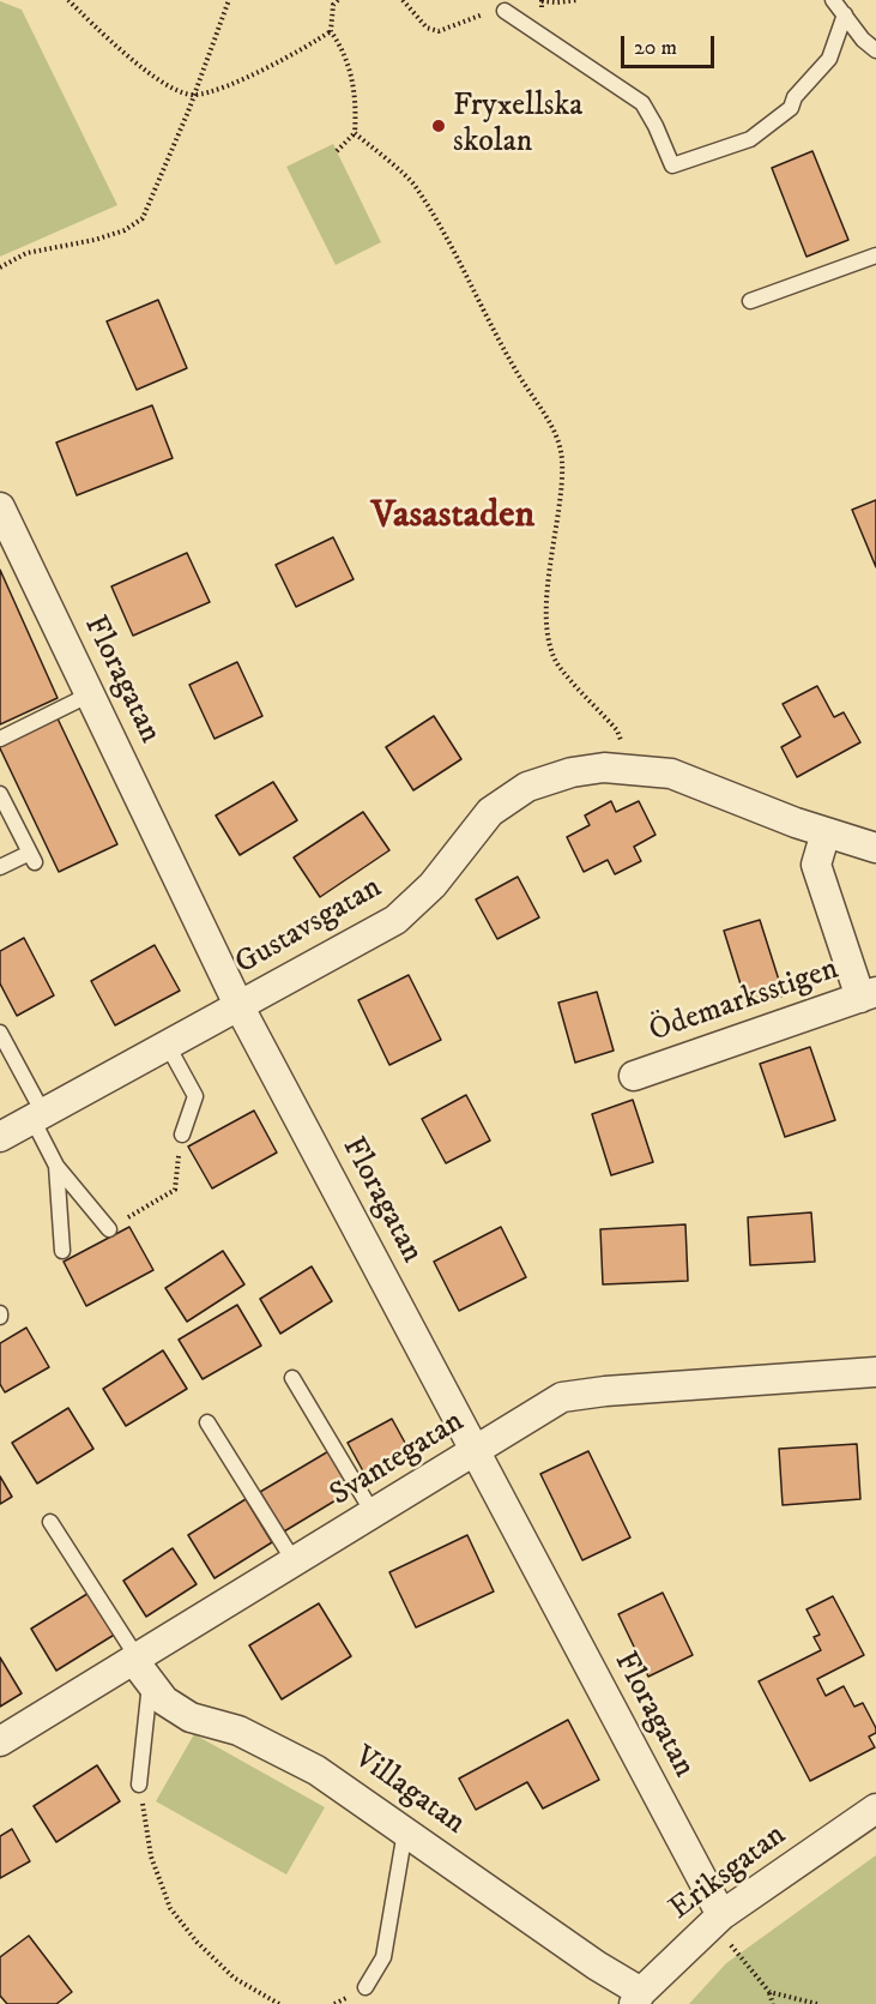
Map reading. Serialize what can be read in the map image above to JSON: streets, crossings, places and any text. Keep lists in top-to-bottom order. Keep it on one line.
{"streets":{"street":["Floragatan","Gustavsgatan","Ödemarksstigen","Svantegatan","Villagatan","Eriksgatan"]},"crossings":[["Floragatan","Gustavsgatan"],["Floragatan","Svantegatan"],["Floragatan","Eriksgatan"],["Svantegatan","Villagatan"],["Villagatan","Eriksgatan"]],"districts":["Vasastaden"],"places":["Fryxellska skolan"],"scale_bar":"20 m"}
